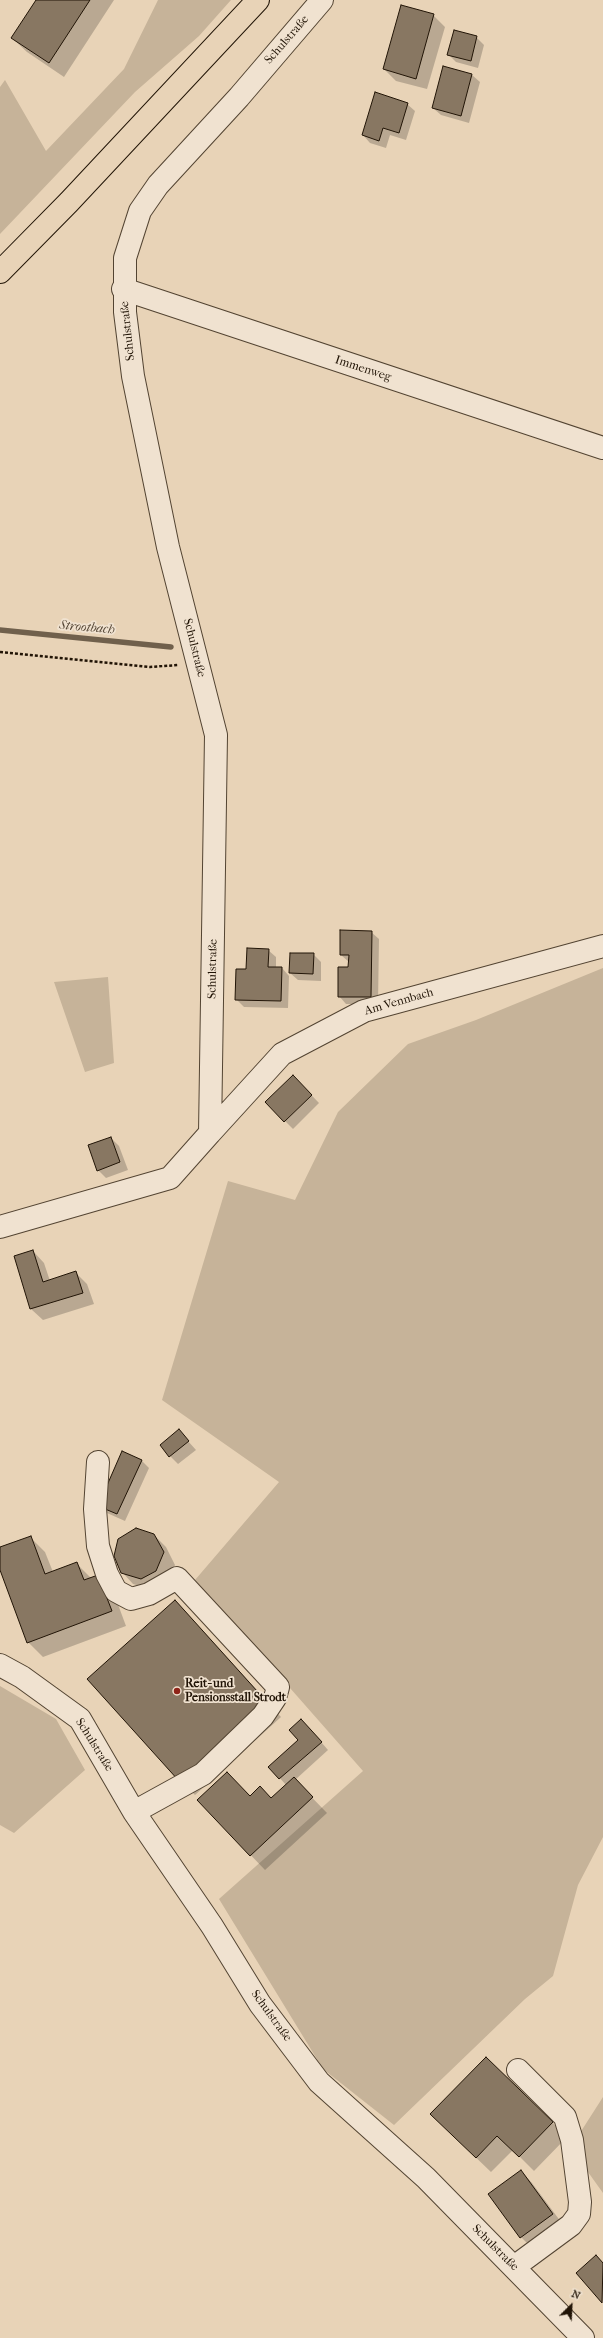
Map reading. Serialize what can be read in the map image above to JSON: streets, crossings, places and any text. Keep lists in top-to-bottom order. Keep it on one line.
{"streets":{"street":["Schulstraße","Immenweg","Am Vennbach"]},"crossings":[["Schulstraße","Immenweg"],["Schulstraße","Am Vennbach"]],"water":["Strootbach"],"places":["Reit- und Pensionsstall Strodt"],"north":"top right"}
